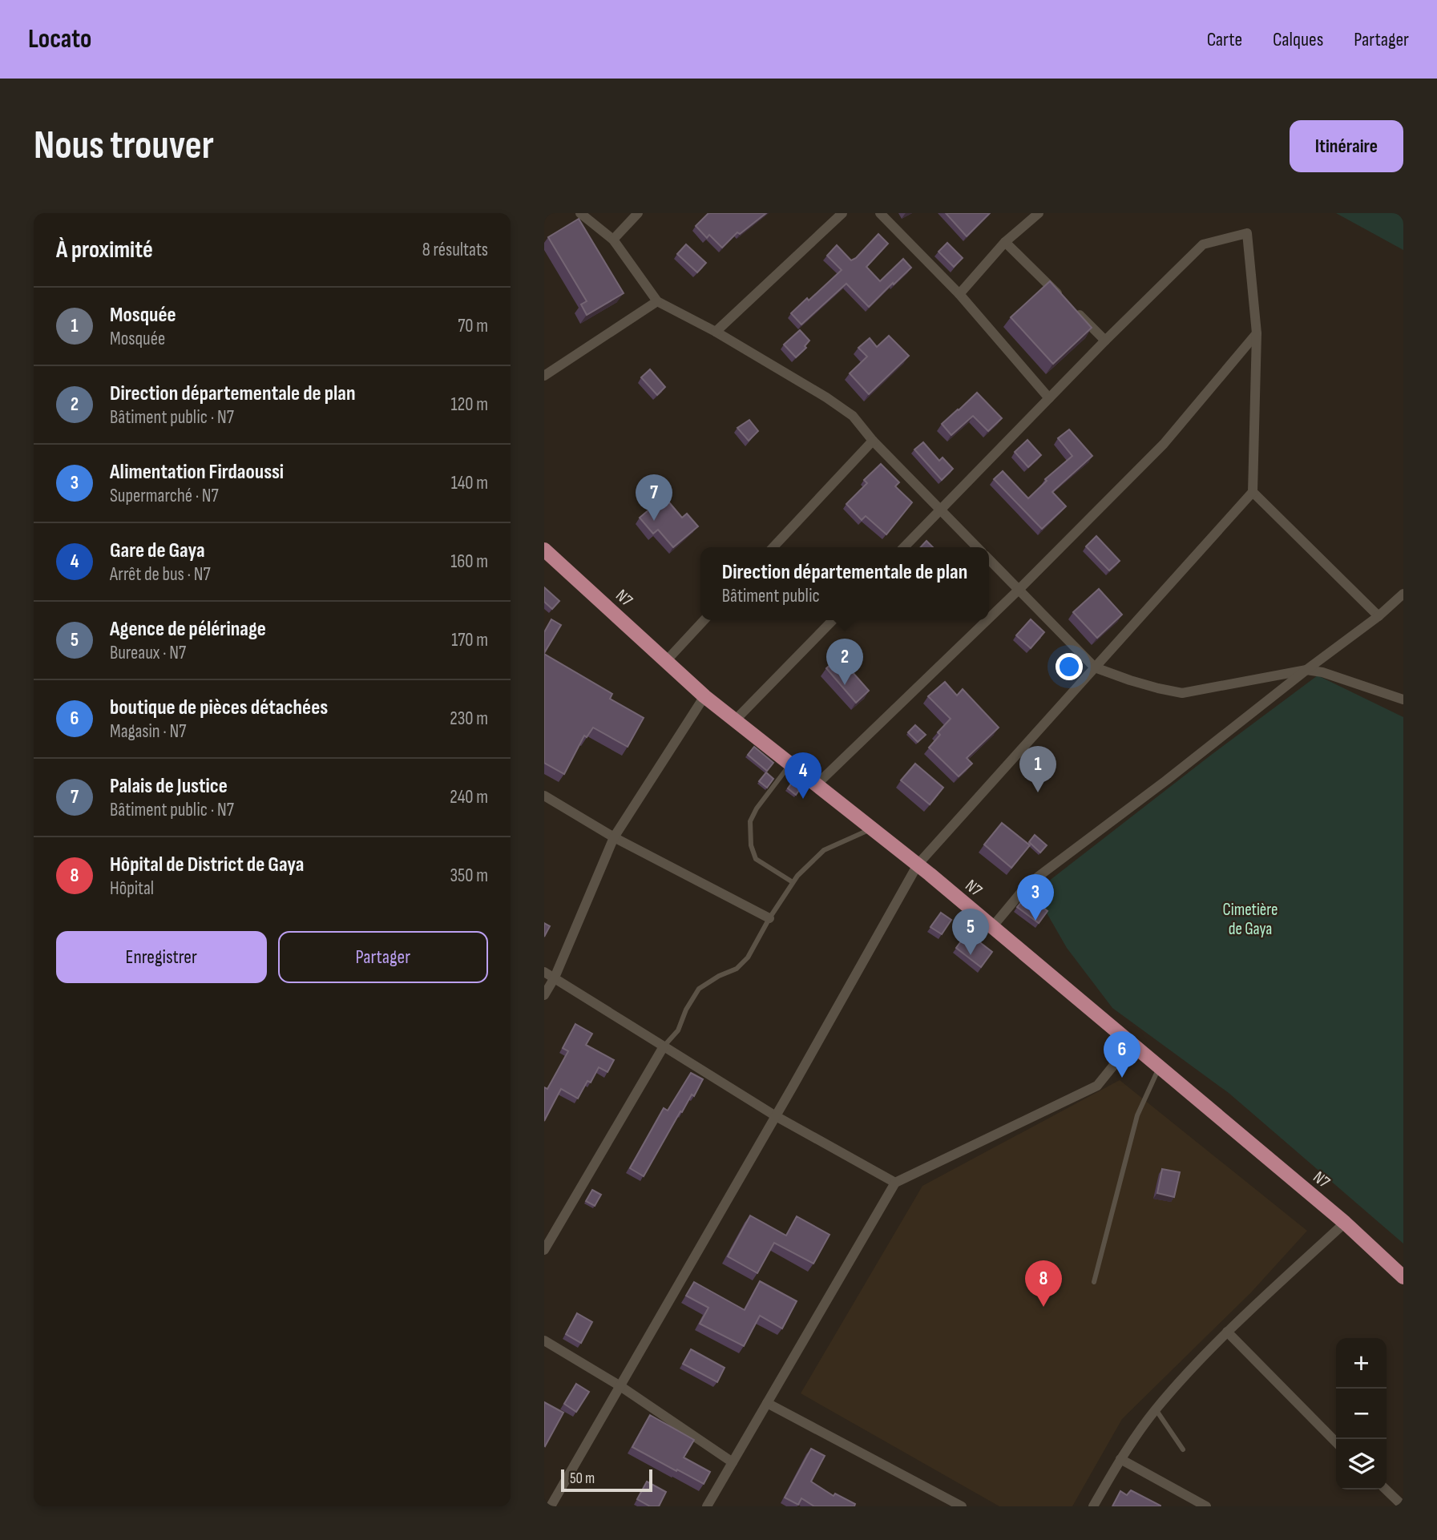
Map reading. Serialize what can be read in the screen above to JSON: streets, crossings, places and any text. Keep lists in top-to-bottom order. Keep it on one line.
{"streets":{"main road":["N7"]},"parks":["Cimetière de Gaya"],"scale_bar":"50 m","page":{"header":"Locato","nav":["Carte","Calques","Partager"],"buttons":["Itinéraire",["Enregistrer","Partager"]],"title":"Nous trouver","heading":["À proximité","8 résultats"],"list":[{"mark":"1","name":"Mosquée","note":"Mosquée","value":"70 m"},{"mark":"2","name":"Direction départementale de plan","note":"Bâtiment public · N7","value":"120 m"},{"mark":"3","name":"Alimentation Firdaoussi","note":"Supermarché · N7","value":"140 m"},{"mark":"4","name":"Gare de Gaya","note":"Arrêt de bus · N7","value":"160 m"},{"mark":"5","name":"Agence de pélérinage","note":"Bureaux · N7","value":"170 m"},{"mark":"6","name":"boutique de pièces détachées","note":"Magasin · N7","value":"230 m"},{"mark":"7","name":"Palais de Justice","note":"Bâtiment public · N7","value":"240 m"},{"mark":"8","name":"Hôpital de District de Gaya","note":"Hôpital","value":"350 m"}],"pins":["7","2","1","4","3","5","6","8"],"popup":["Direction départementale de plan","Bâtiment public"],"map_buttons":["+","−"],"scale":"50 m"}}
